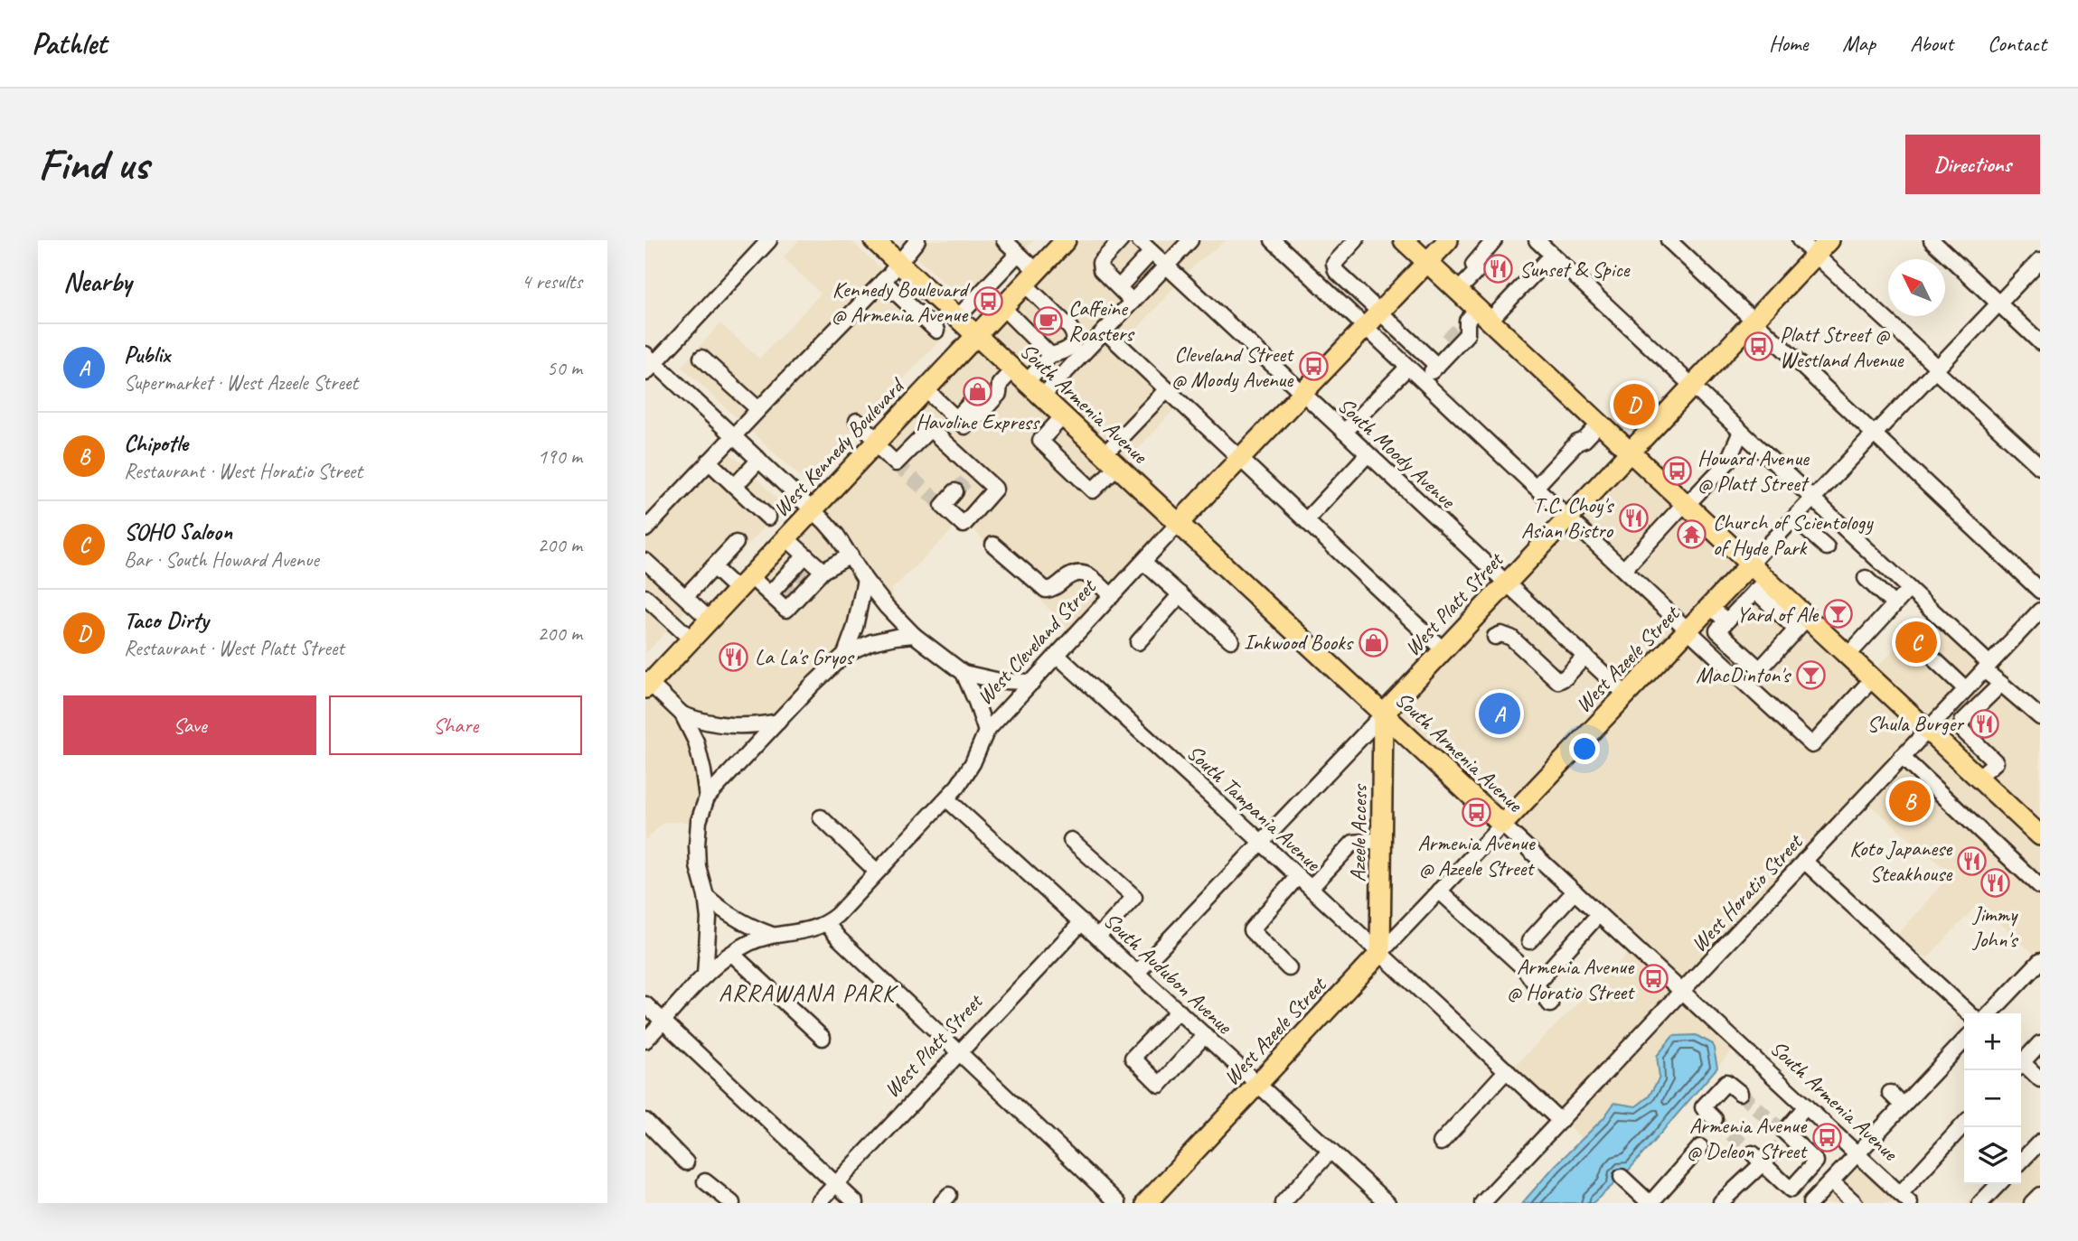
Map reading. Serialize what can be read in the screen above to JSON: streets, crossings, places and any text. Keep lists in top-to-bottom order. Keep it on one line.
{"streets":{"main road":["South Armenia Avenue","West Kennedy Boulevard","West Platt Street","West Cleveland Street","West Azeele Street","Azeele Access"],"street":["South Moody Avenue","South Tampania Avenue","West Horatio Street","South Audubon Avenue"]},"crossings":[["South Armenia Avenue","West Kennedy Boulevard"],["South Armenia Avenue","West Platt Street"],["South Armenia Avenue","West Cleveland Street"],["South Armenia Avenue","West Azeele Street"],["South Armenia Avenue","Azeele Access"],["South Armenia Avenue","West Horatio Street"],["South Moody Avenue","West Platt Street"],["South Moody Avenue","West Cleveland Street"],["South Moody Avenue","West Azeele Street"],["West Platt Street","South Tampania Avenue"],["West Platt Street","Azeele Access"],["West Platt Street","South Audubon Avenue"],["West Cleveland Street","South Tampania Avenue"],["West Cleveland Street","South Audubon Avenue"],["West Azeele Street","South Tampania Avenue"],["West Azeele Street","Azeele Access"],["West Azeele Street","South Audubon Avenue"],["South Tampania Avenue","Azeele Access"],["South Tampania Avenue","West Horatio Street"]],"districts":["ARRAWANA PARK"],"places":{"restaurant":["Sunset & Spice","T.C. Choy's Asian Bistro","La La's Gryos","Shula Burger","Koto Japanese Steakhouse","Jimmy John's"],"bus stop":["Kennedy Boulevard @ Armenia Avenue","Platt Street @ Westland Avenue","Cleveland Street @ Moody Avenue","Howard Avenue @ Platt Street","Armenia Avenue @ Azeele Street","Armenia Avenue @ Horatio Street","Armenia Avenue @ Deleon Street"],"cafe":["Caffeine Roasters"],"shop":["Havoline Express","Inkwood Books"],"temple":["Church of Scientology of Hyde Park"],"bar":["Yard of Ale","MacDinton's"]},"north":"top left","page":{"header":"Pathlet","nav":["Home","Map","About","Contact"],"buttons":["Directions",["Save","Share"]],"title":"Find us","heading":["Nearby","4 results"],"list":[{"mark":"A","name":"Publix","note":"Supermarket · West Azeele Street","value":"50 m"},{"mark":"B","name":"Chipotle","note":"Restaurant · West Horatio Street","value":"190 m"},{"mark":"C","name":"SOHO Saloon","note":"Bar · South Howard Avenue","value":"200 m"},{"mark":"D","name":"Taco Dirty","note":"Restaurant · West Platt Street","value":"200 m"}],"pins":["D","C","A","B"],"map_buttons":["+","−"]}}
